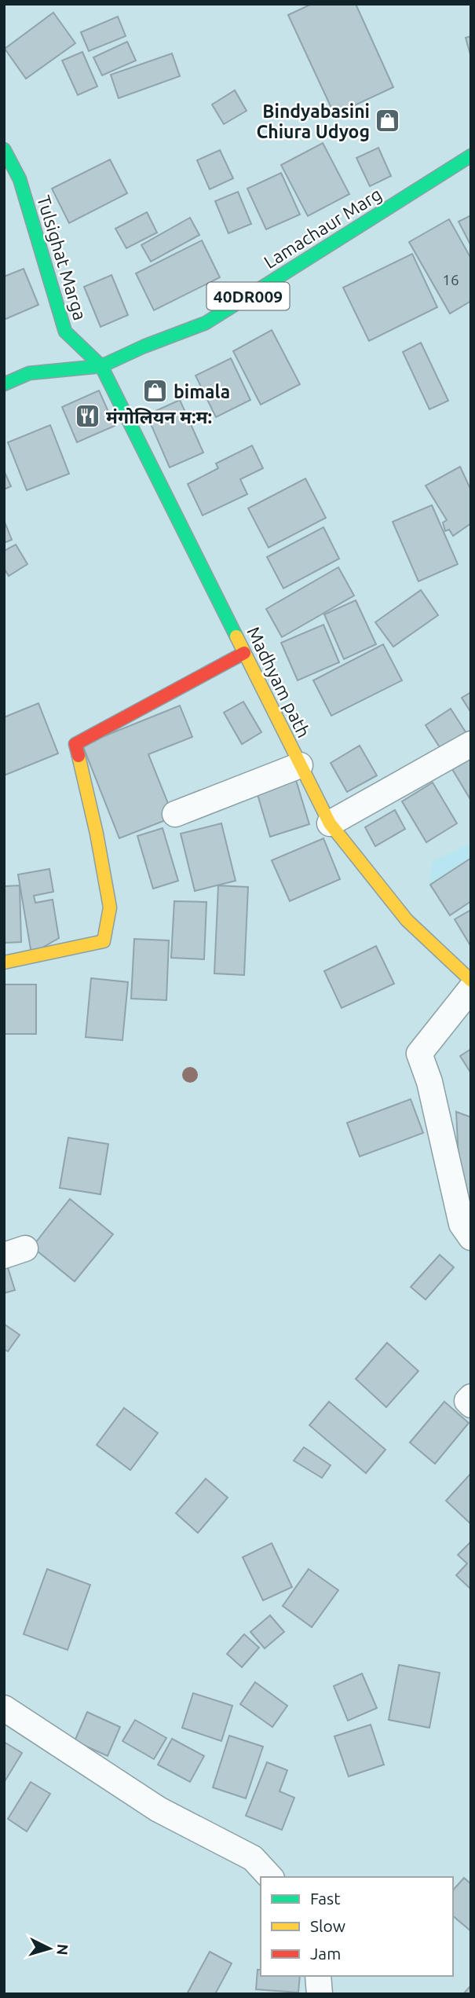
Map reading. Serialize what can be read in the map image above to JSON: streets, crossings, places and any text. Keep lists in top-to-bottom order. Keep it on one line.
{"streets":{"street":["Lamachaur Marg","Tulsighat Marga","40DR009","Madhyam path"]},"crossings":[["Lamachaur Marg","Tulsighat Marga"],["Lamachaur Marg","Madhyam path"],["Tulsighat Marga","Madhyam path"]],"places":{"shop":["Bindyabasini Chiura Udyog","bimala"],"restaurant":["मंगोलियन म:म:"]},"house_numbers":["16"],"legend":["Fast","Slow","Jam"],"north":"right"}
